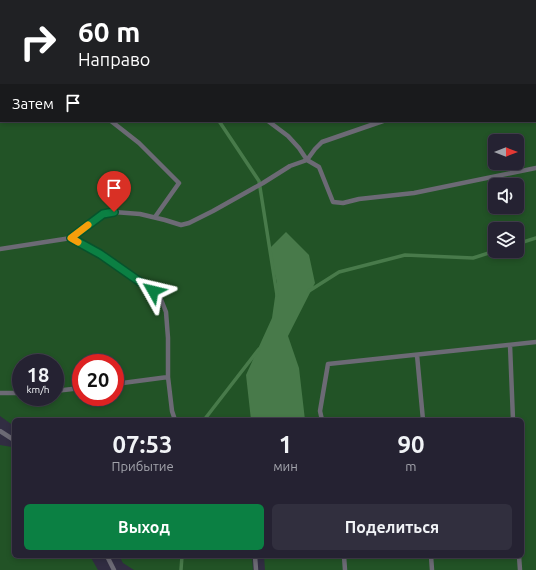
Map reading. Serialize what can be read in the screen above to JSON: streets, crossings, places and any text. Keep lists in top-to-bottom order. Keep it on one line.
{"north":"right","page":{"turn":["60 m","Направо"],"then":"Затем","speed":"18 km/h","limit":"20","eta":["07:53","Прибытие","1","мин","90","m"],"buttons":["Выход","Поделиться"]}}
